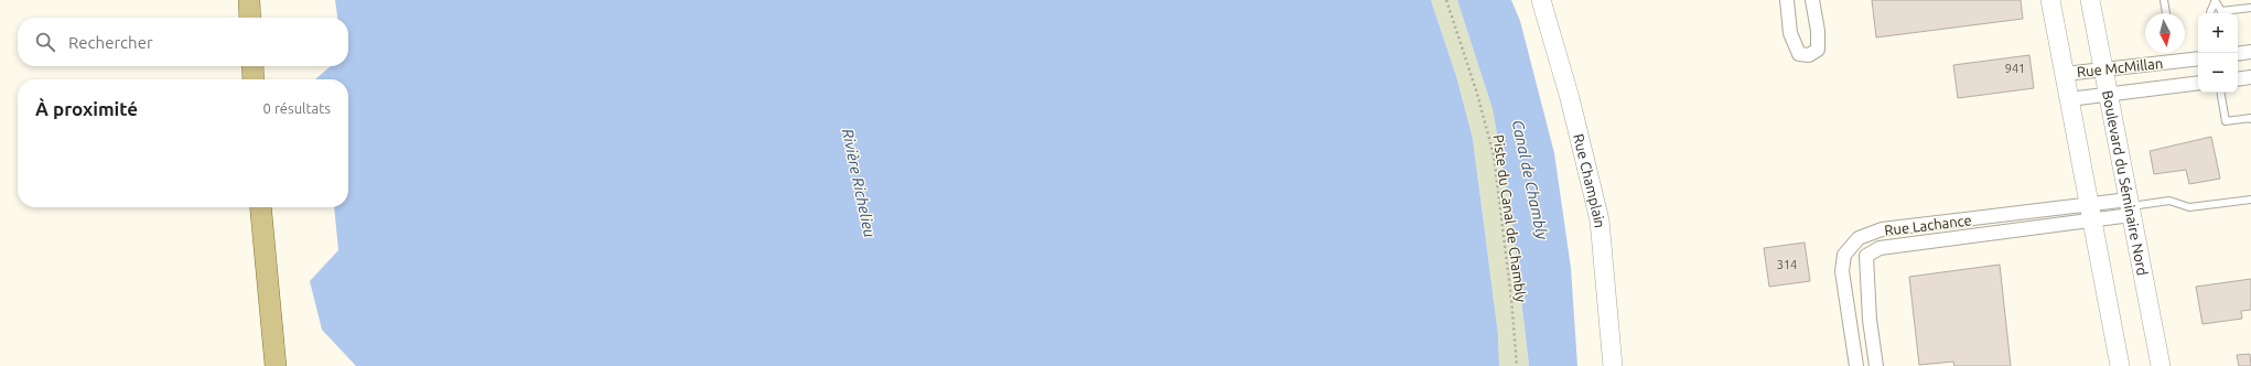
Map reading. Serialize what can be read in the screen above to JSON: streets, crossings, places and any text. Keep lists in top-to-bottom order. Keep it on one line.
{"streets":{"main road":["Rue Champlain","Boulevard du Séminaire Nord"],"street":["Rue McMillan","Rue Lachance"],"path":["Piste du Canal de Chambly"]},"crossings":[["Rue McMillan","Boulevard du Séminaire Nord"],["Boulevard du Séminaire Nord","Rue Lachance"]],"water":["Canal de Chambly","Rivière Richelieu"],"house_numbers":["941","314"],"north":"bottom","page":{"map_buttons":["+","−"],"search":"Rechercher","heading":["À proximité","0 résultats"]}}
